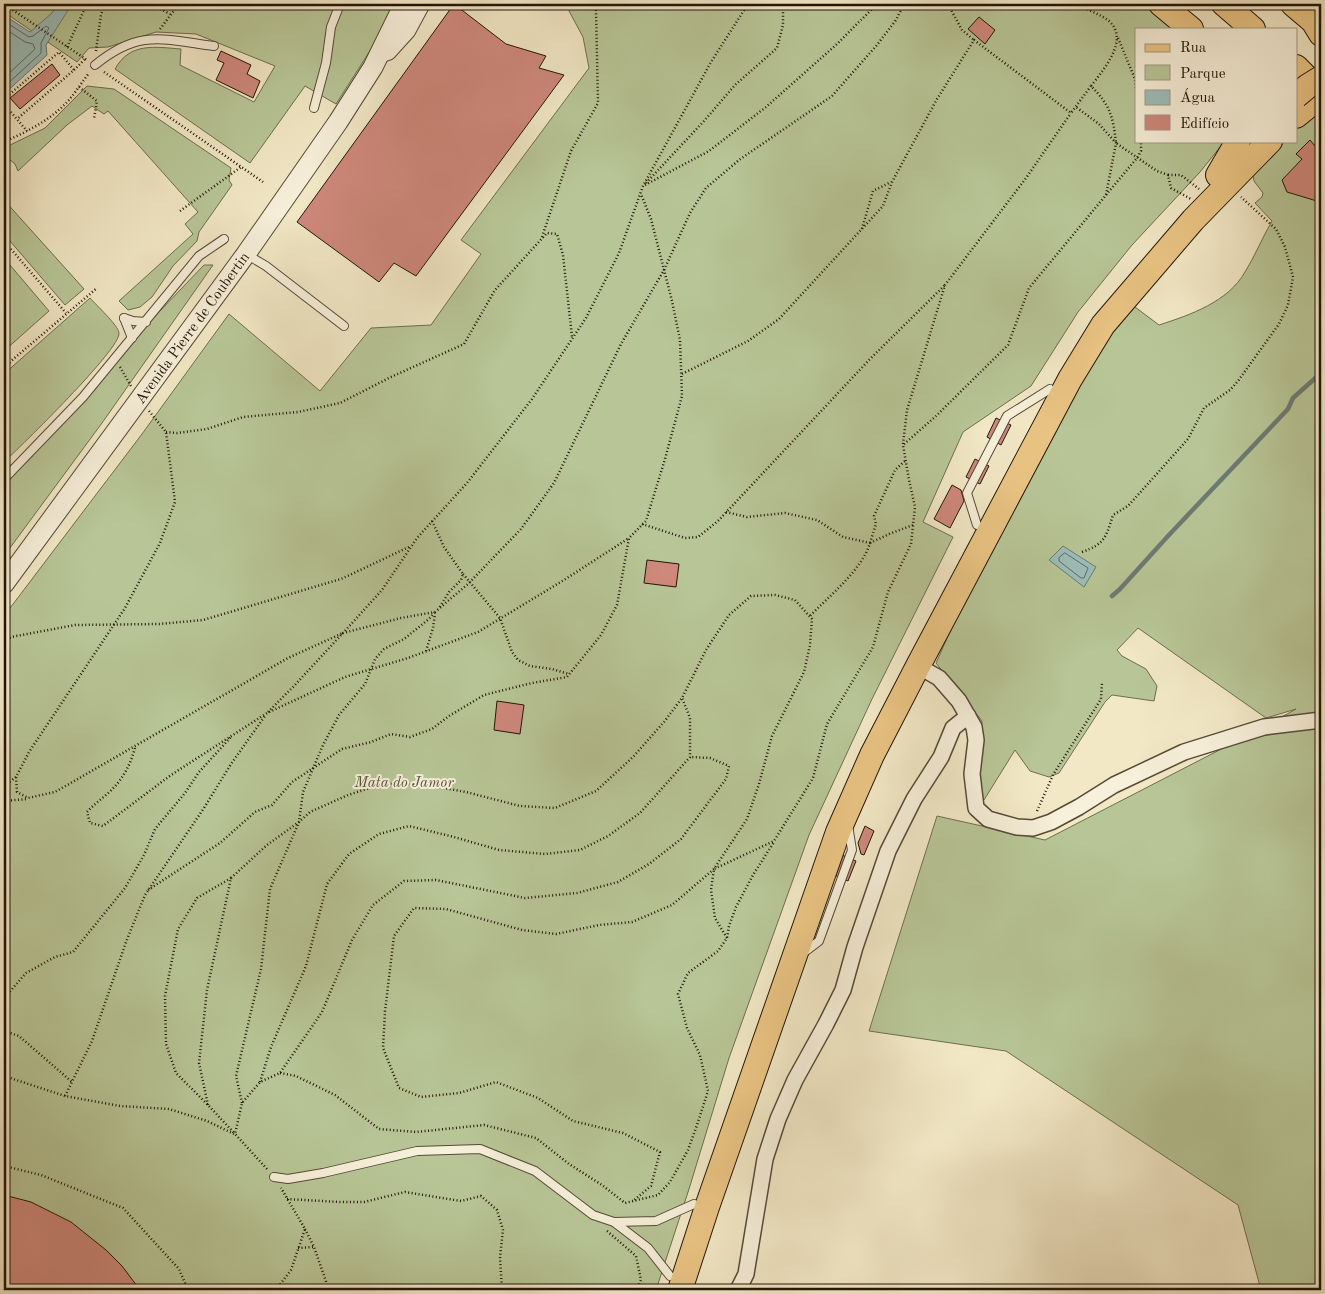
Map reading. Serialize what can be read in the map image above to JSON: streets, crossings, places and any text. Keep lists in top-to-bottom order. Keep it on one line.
{"streets":{"street":["Avenida Pierre de Coubertin"]},"parks":["Mata do Jamor"],"legend":["Rua","Parque","Água","Edifício"]}
